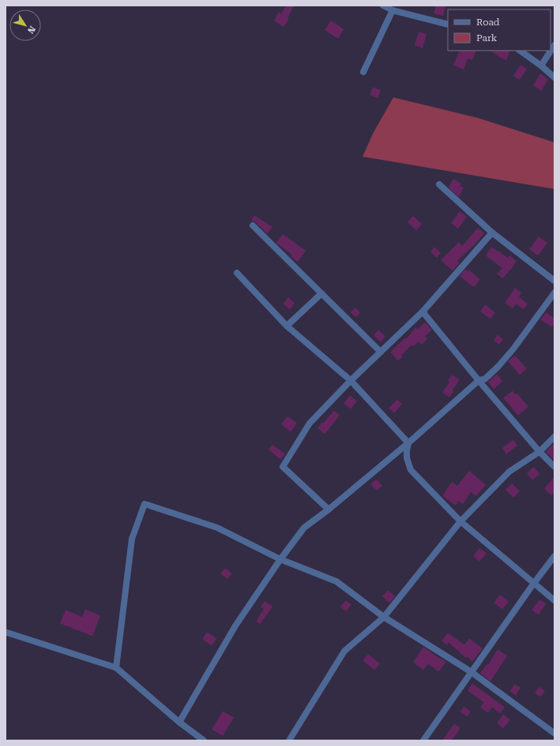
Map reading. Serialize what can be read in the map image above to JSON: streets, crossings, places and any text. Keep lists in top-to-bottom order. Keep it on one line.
{"legend":["Road","Park"],"north":"bottom right"}
